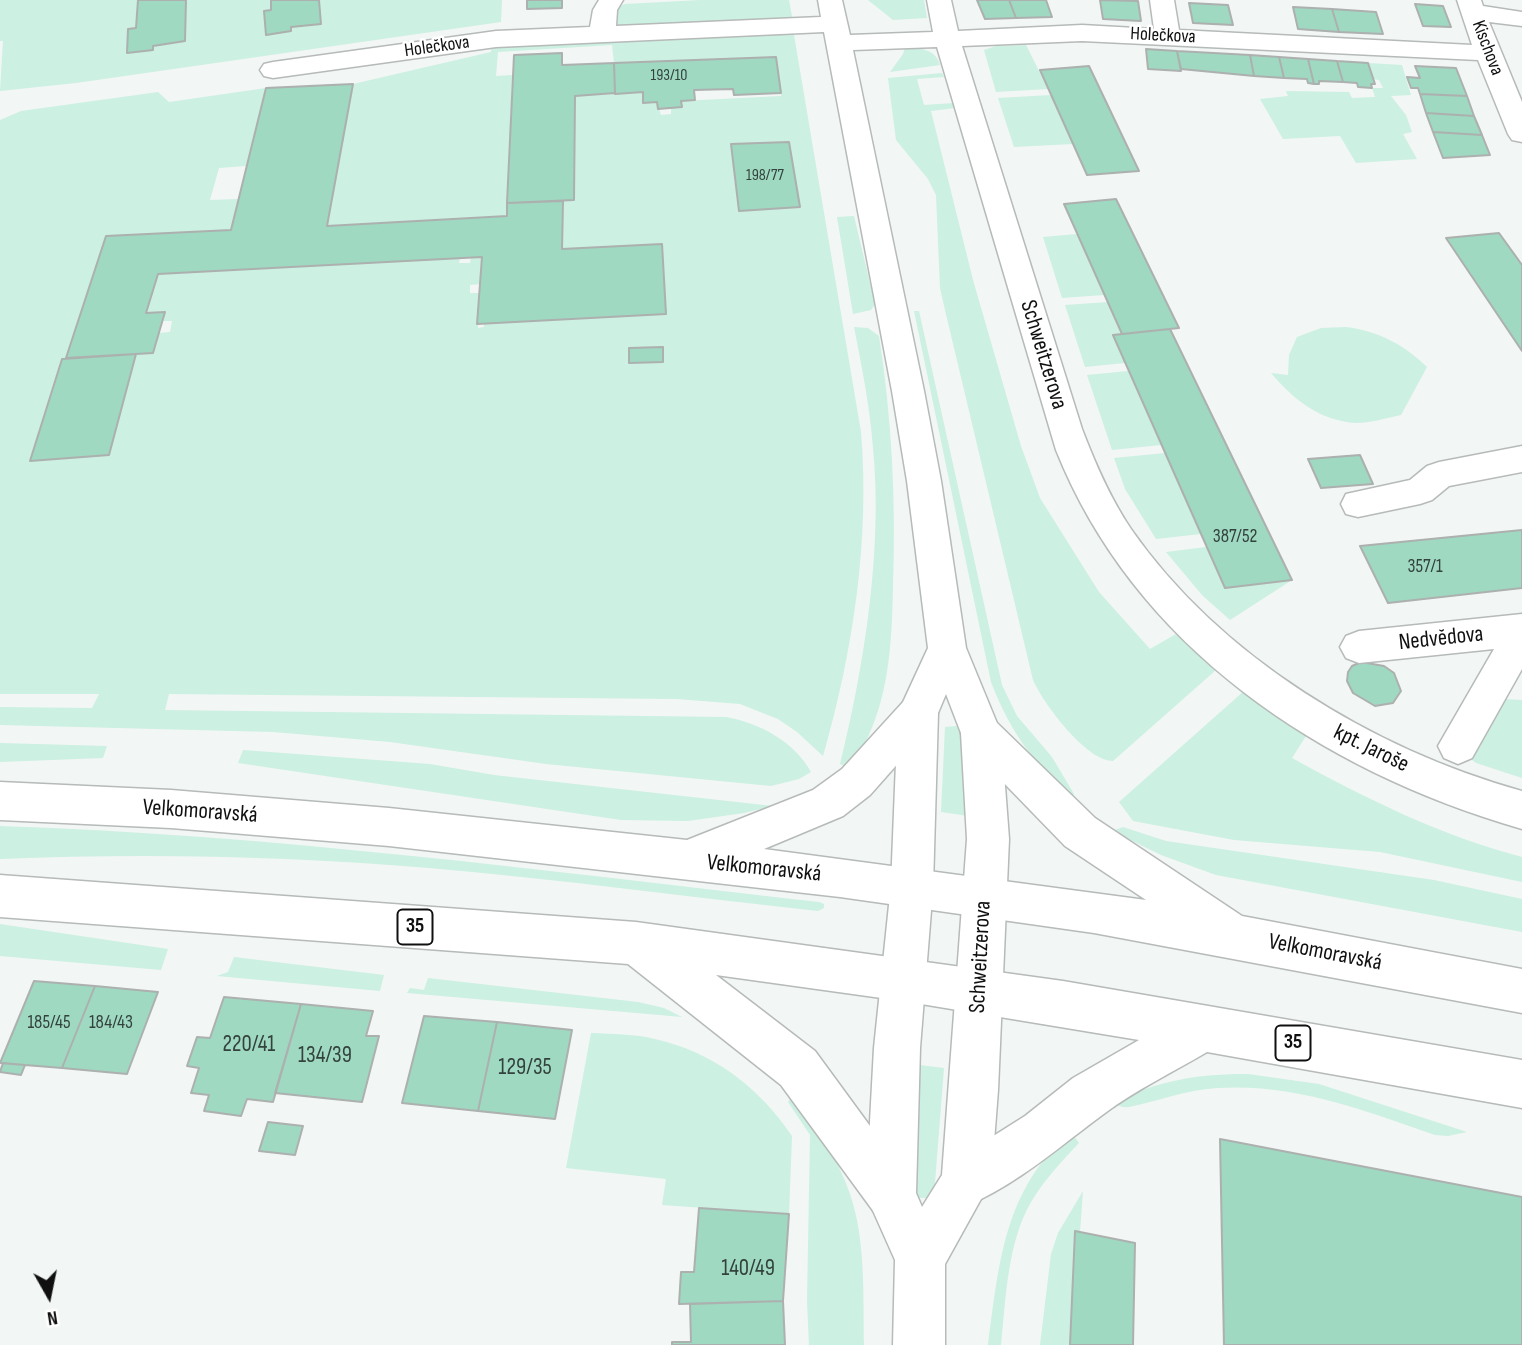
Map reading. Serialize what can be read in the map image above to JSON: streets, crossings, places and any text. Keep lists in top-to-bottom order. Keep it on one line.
{"streets":{"street":["Holečkova","Kischova","Schweitzerova","Nedvědova","kpt. Jaroše","Velkomoravská","35"]},"crossings":[["Holečkova","Kischova"],["Holečkova","Schweitzerova"],["Schweitzerova","kpt. Jaroše"],["Schweitzerova","Velkomoravská"],["Schweitzerova","35"]],"house_numbers":["193/10","198/77","387/52","357/1","185/45","184/43","220/41","134/39","129/35","140/49"],"north":"bottom"}
